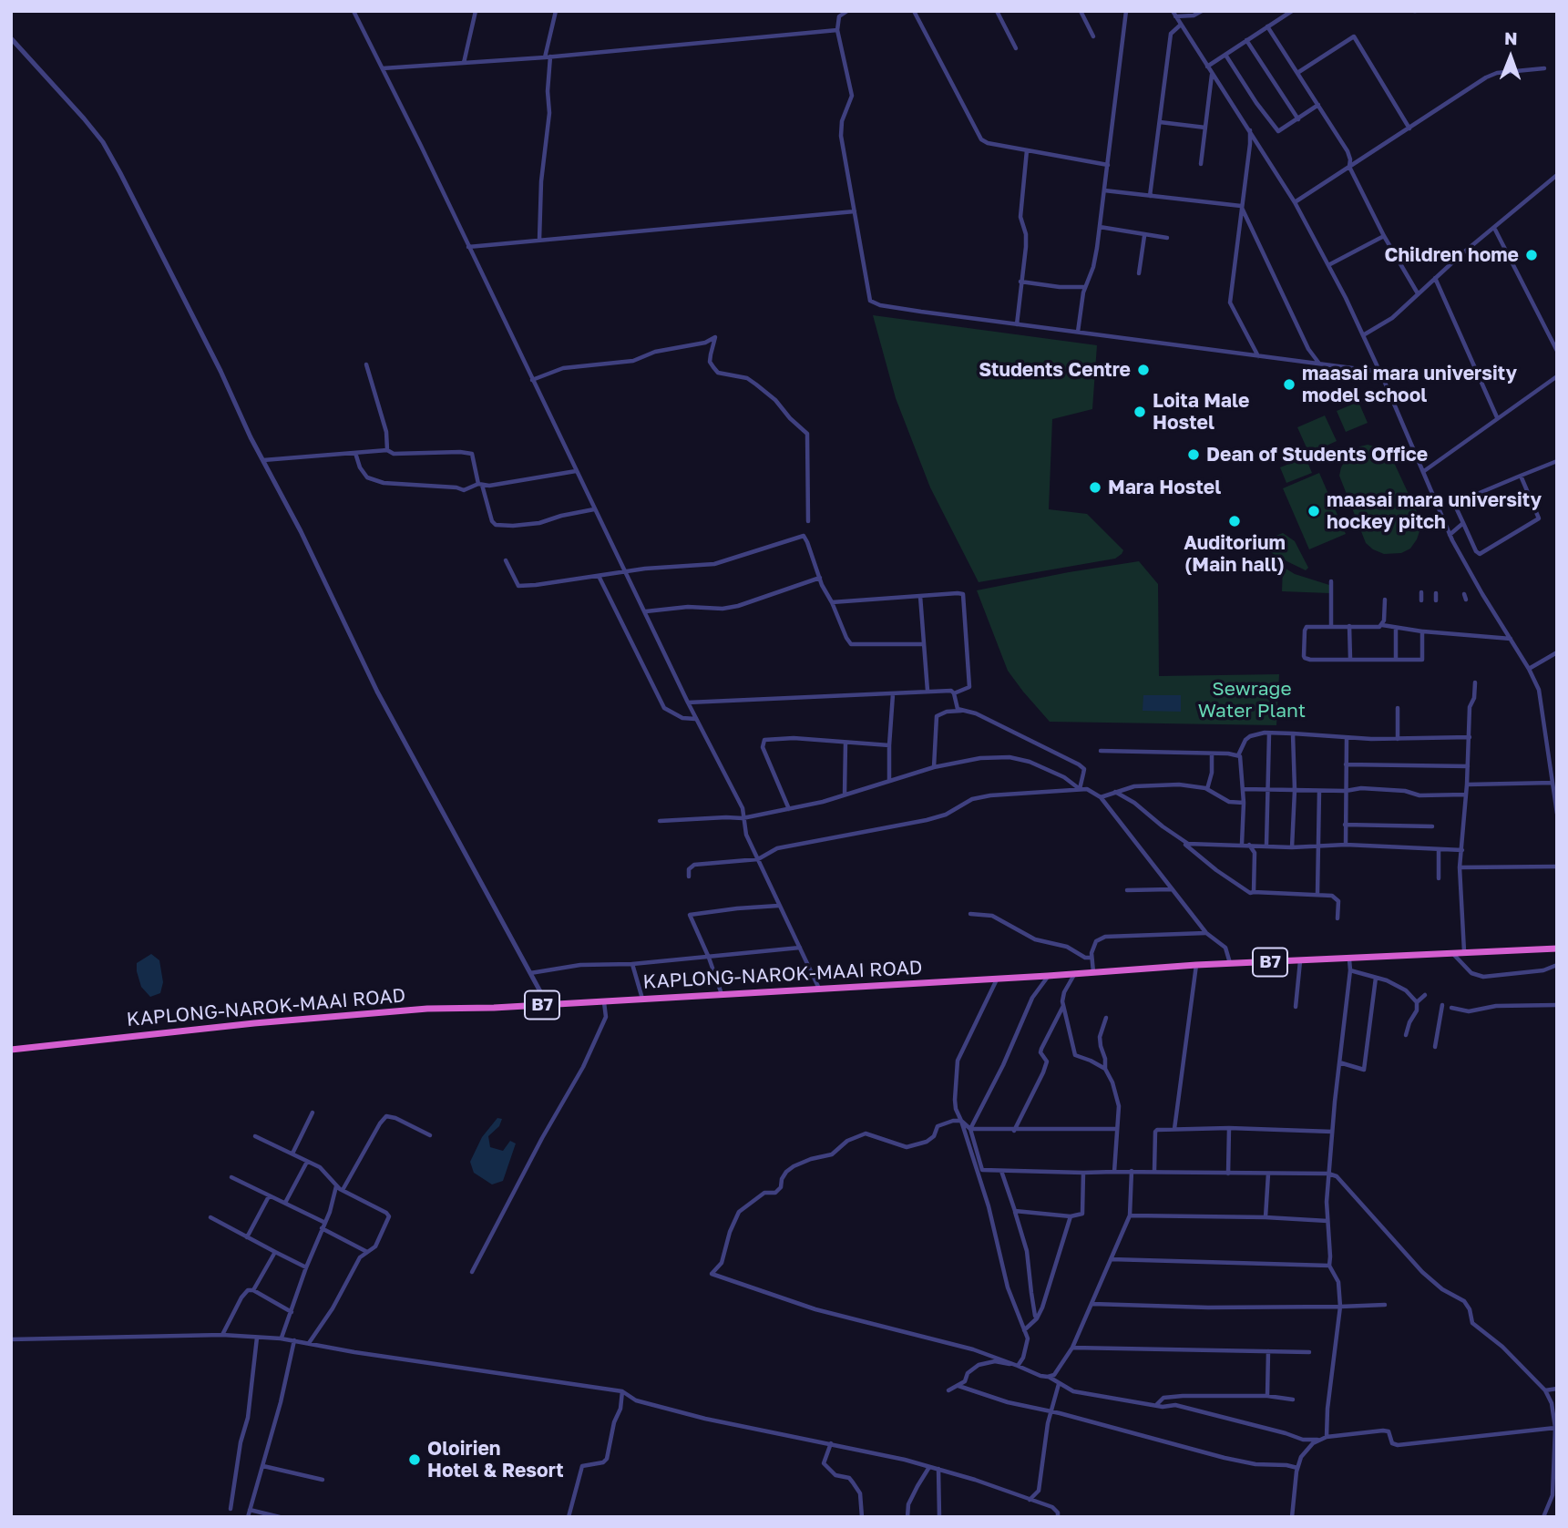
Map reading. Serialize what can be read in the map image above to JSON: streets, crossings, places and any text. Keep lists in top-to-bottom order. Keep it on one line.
{"streets":{"highway":["B7","KAPLONG-NAROK-MAAI ROAD"]},"parks":["Sewrage Water Plant"],"places":["Children home","Students Centre","maasai mara university model school","Loita Male Hostel","Dean of Students Office","Mara Hostel","maasai mara university hockey pitch","Auditorium (Main hall)","Oloirien Hotel & Resort"],"north":"top"}
